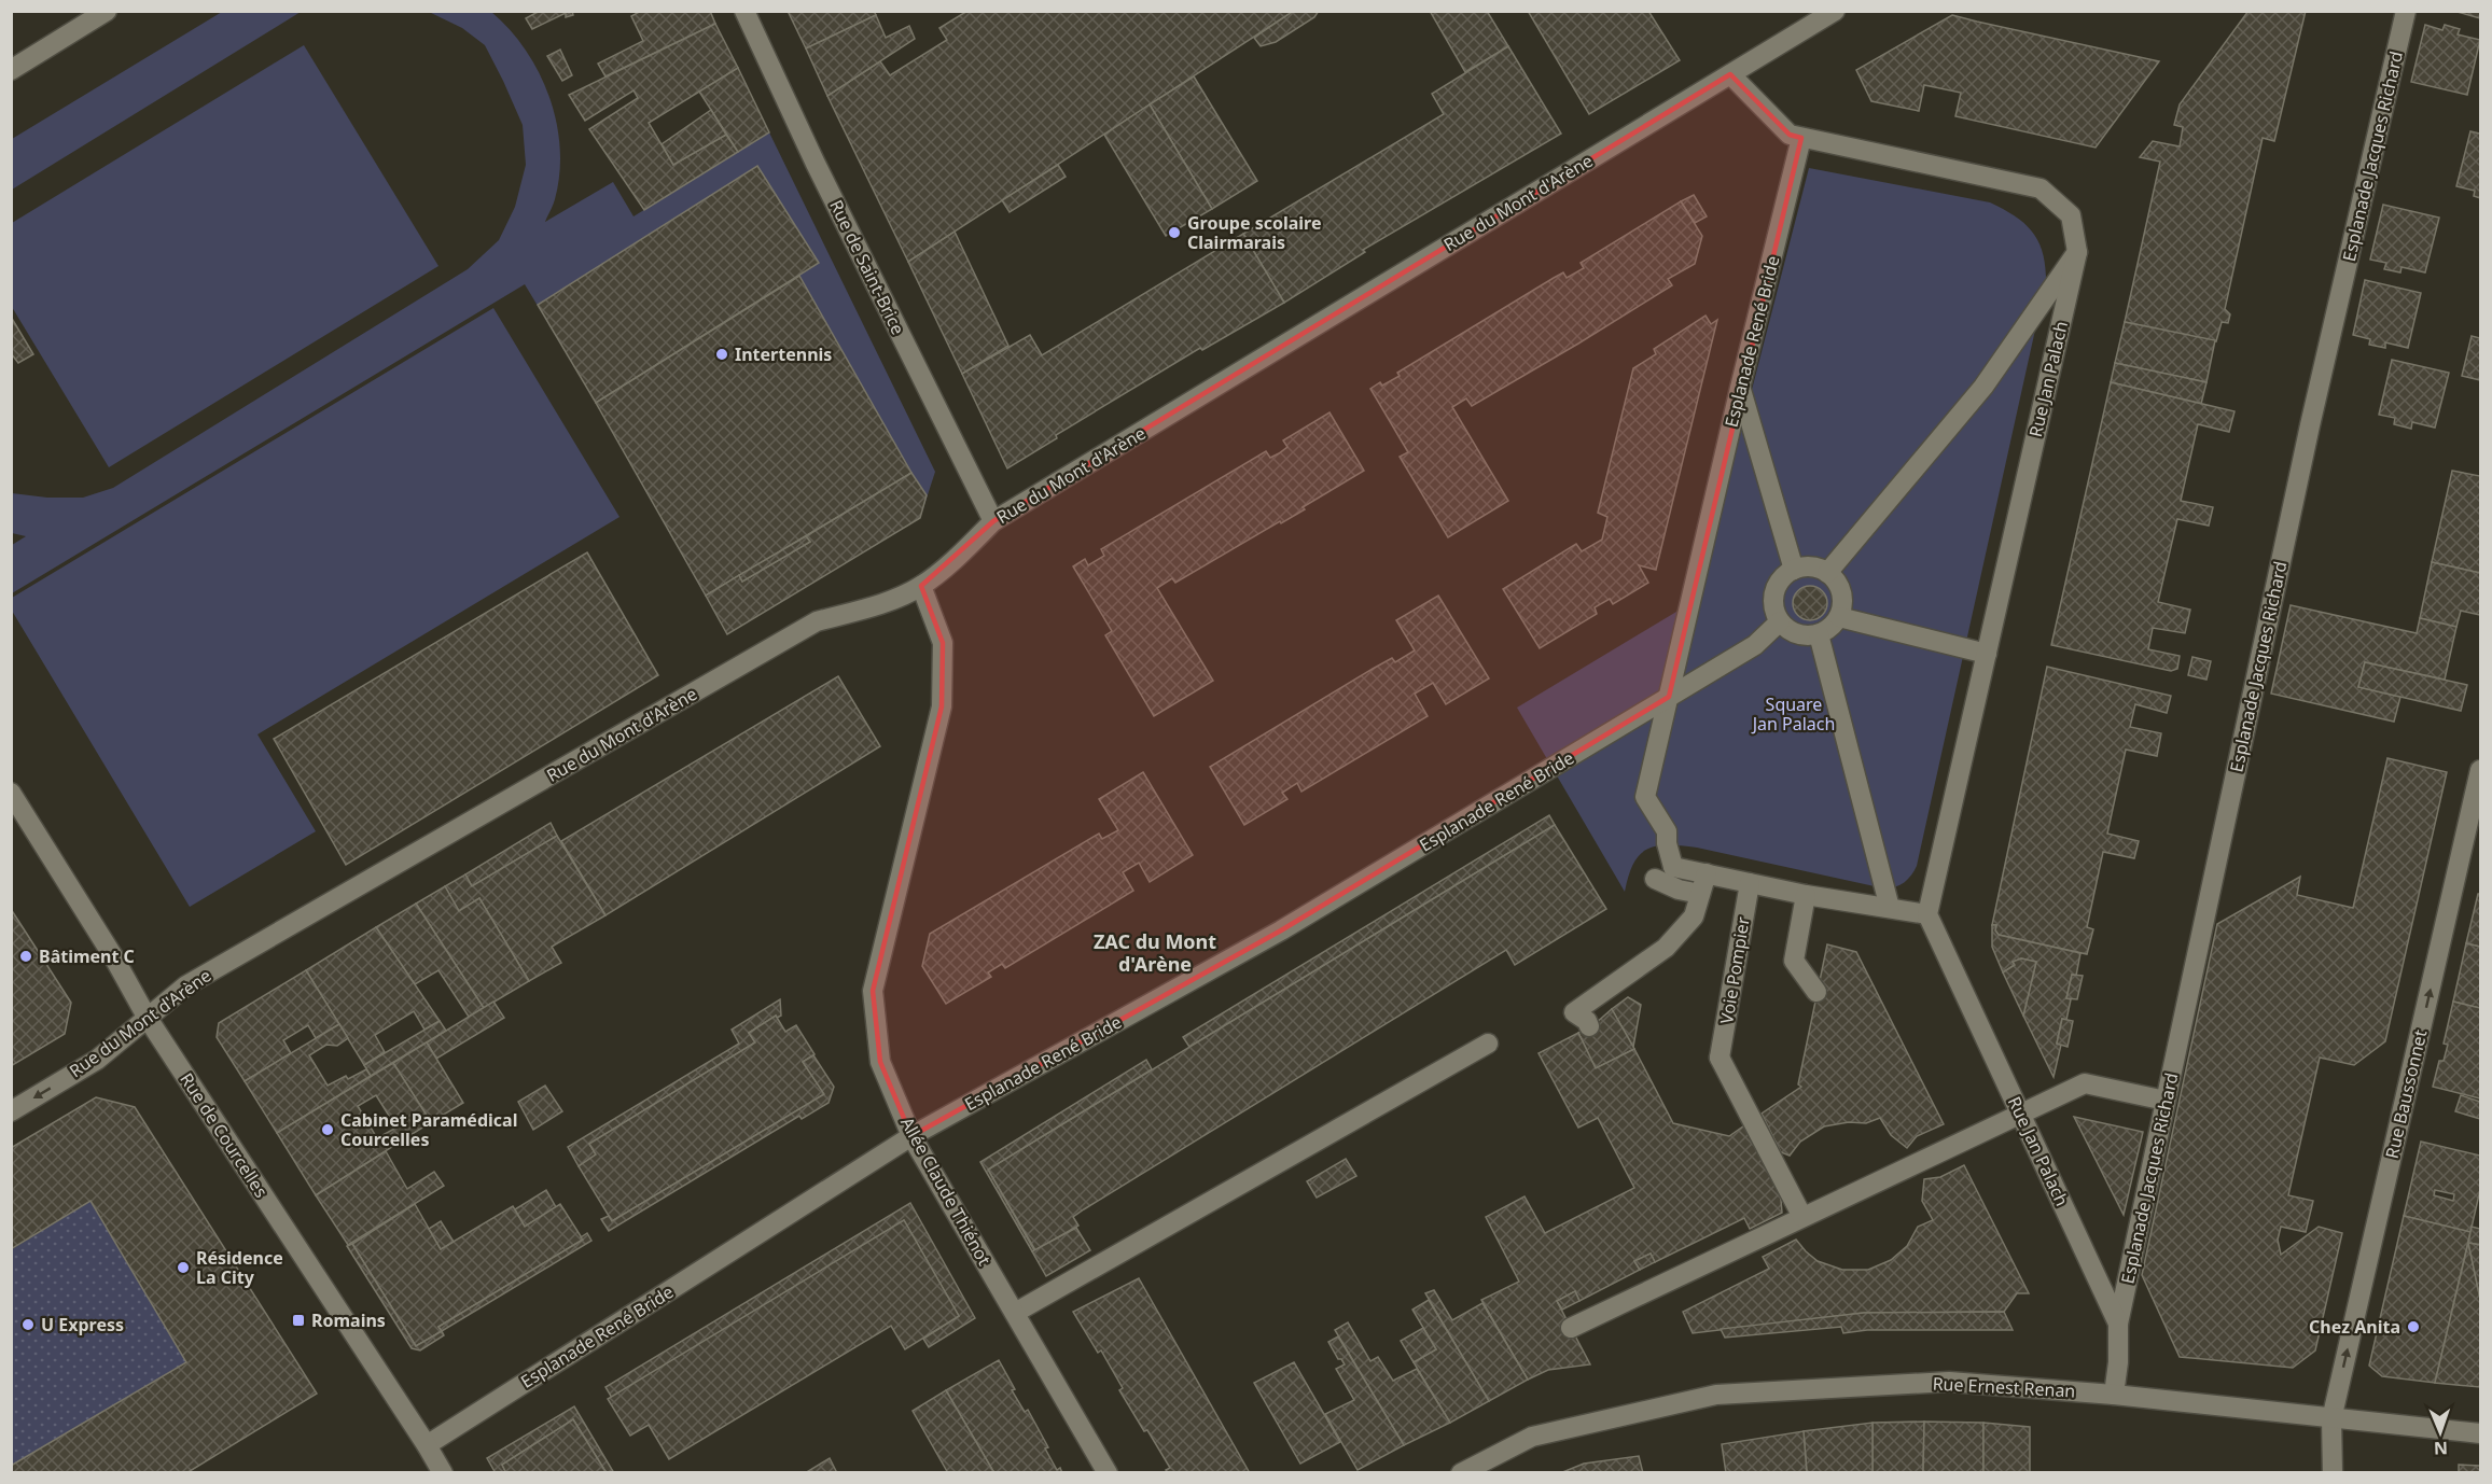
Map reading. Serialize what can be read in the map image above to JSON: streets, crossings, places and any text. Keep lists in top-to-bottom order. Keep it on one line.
{"streets":{"street":["Esplanade Jacques Richard","Rue du Mont d'Arène","Rue de Saint-Brice","Esplanade René Bride","Rue Jan Palach","Voie Pompier","Rue Baussonnet","Rue de Courcelles","Allée Claude Thiénot","Rue Ernest Renan"]},"crossings":[["Esplanade Jacques Richard","Rue Jan Palach"],["Rue du Mont d'Arène","Rue de Saint-Brice"],["Rue du Mont d'Arène","Rue Jan Palach"],["Rue du Mont d'Arène","Rue de Courcelles"],["Rue du Mont d'Arène","Allée Claude Thiénot"],["Esplanade René Bride","Rue Jan Palach"],["Esplanade René Bride","Rue de Courcelles"],["Esplanade René Bride","Allée Claude Thiénot"],["Rue Jan Palach","Rue Ernest Renan"],["Rue Baussonnet","Rue Ernest Renan"]],"one_way":["Rue Baussonnet"],"districts":["ZAC du Mont d'Arène"],"parks":["Square Jan Palach"],"places":{"other":["Groupe scolaire Clairmarais","Intertennis","Bâtiment C","Cabinet Paramédical Courcelles","Résidence La City","U Express","Chez Anita"],"transit":["Romains"]},"north":"bottom"}
